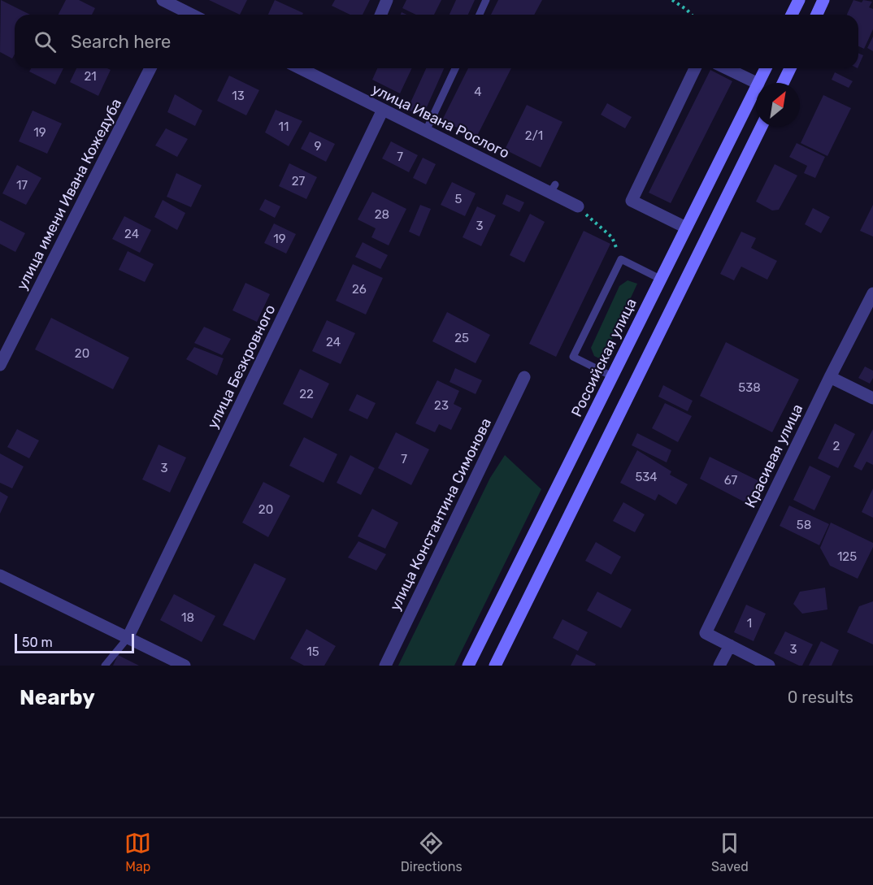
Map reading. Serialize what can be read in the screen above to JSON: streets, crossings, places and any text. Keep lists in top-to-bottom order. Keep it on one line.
{"streets":{"main road":["Российская улица"],"street":["улица Ивана Рослого","улица имени Ивана Кожедуба","улица Безкровного","Красивая улица","улица Константина Симонова"]},"crossings":[["улица Ивана Рослого","улица Безкровного"]],"house_numbers":["21","4","13","11","19","2/1","9","7","27","17","5","28","3","24","19","26","25","24","20","538","22","23","2","7","3","534","67","20","58","125","18","1","3","15"],"scale_bar":"50 m","north":"top right","page":{"search":"Search here","scale":"50 m","heading":["Nearby","0 results"],"nav":["Map","Directions","Saved"]}}
